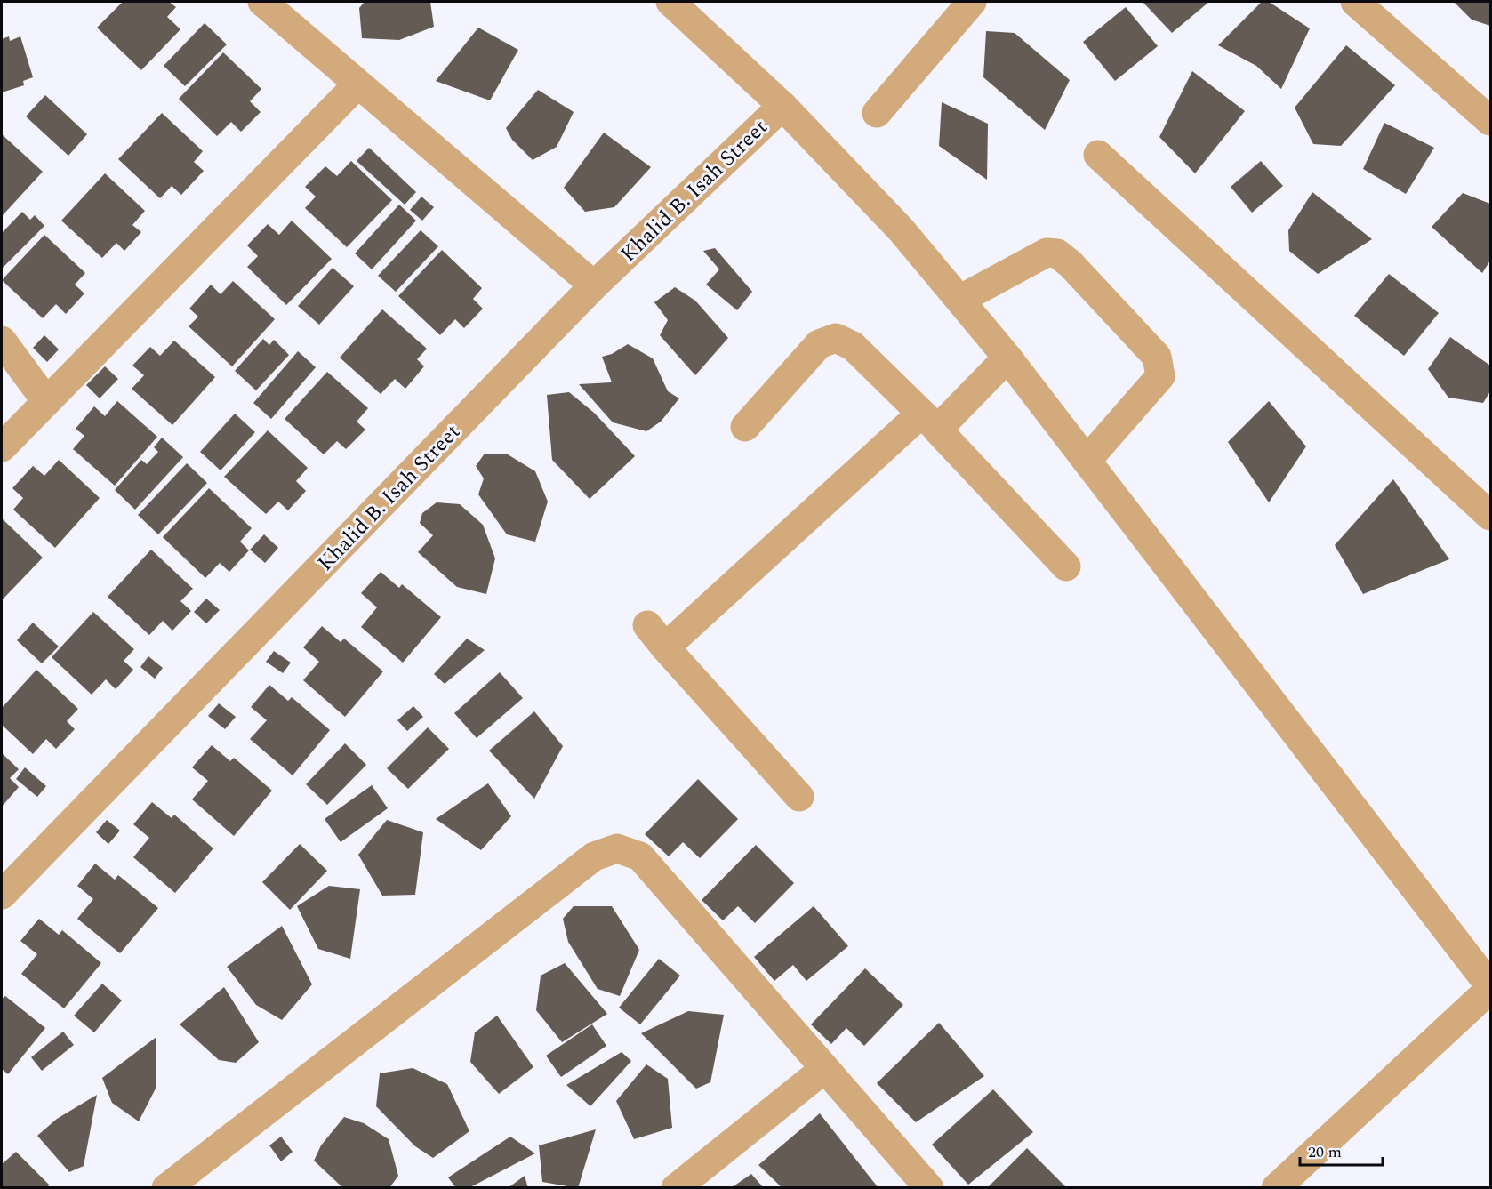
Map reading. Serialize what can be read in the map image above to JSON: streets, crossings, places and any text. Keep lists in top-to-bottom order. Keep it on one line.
{"streets":{"street":["Khalid B. Isah Street"]},"scale_bar":"20 m"}
